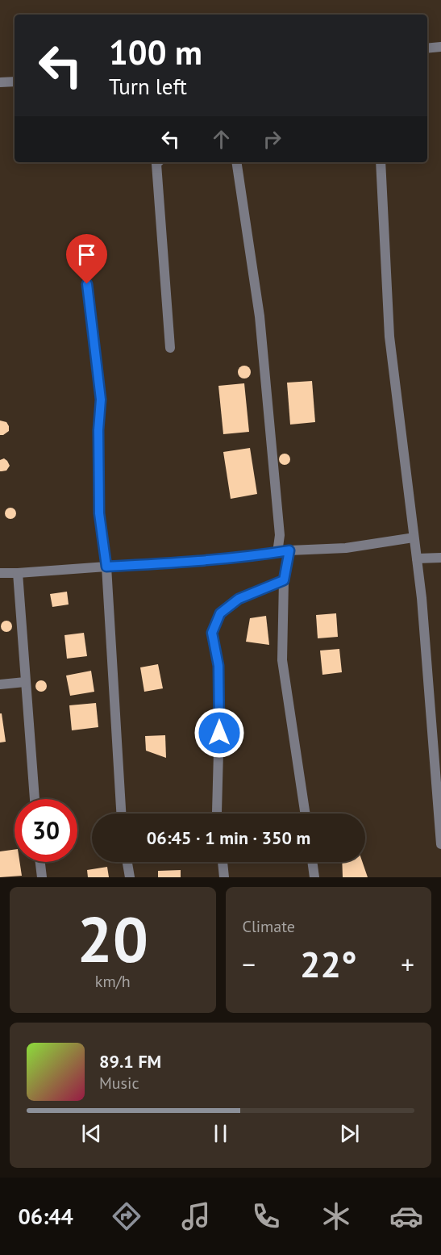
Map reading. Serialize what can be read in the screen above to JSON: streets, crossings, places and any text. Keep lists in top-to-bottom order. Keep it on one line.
{"page":{"turn":["100 m","Turn left"],"limit":"30","trip":"06:45 · 1 min · 350 m","tile":[["20","km/h"],"Climate"],"heat":["−","22°","+"],"song":["89.1 FM","Music"],"tabs":"06:44"}}
